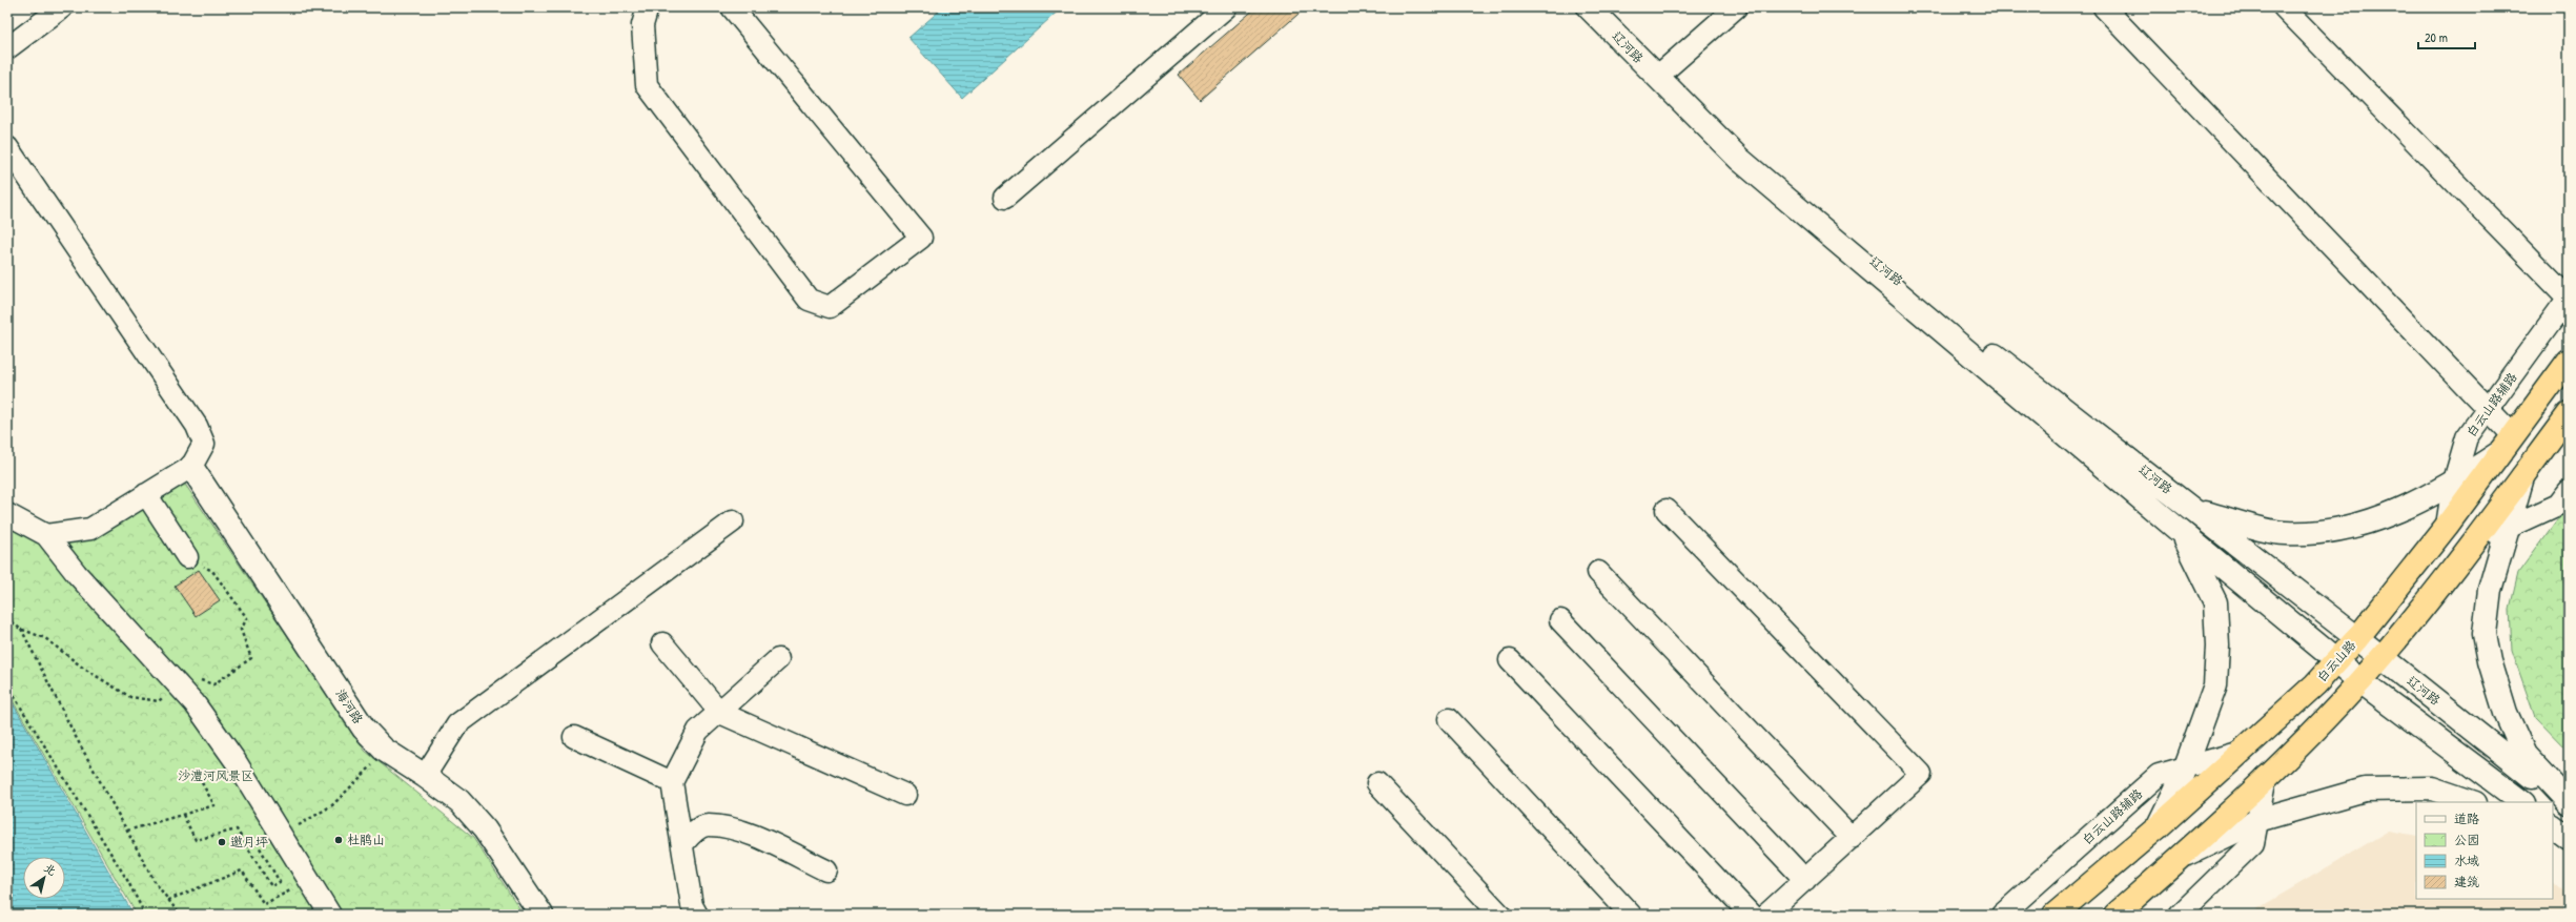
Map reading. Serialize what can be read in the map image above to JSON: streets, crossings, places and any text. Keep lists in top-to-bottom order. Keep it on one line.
{"streets":{"highway":["白云山路"],"street":["辽河路","白云山路辅路","海河路"]},"crossings":[["辽河路","白云山路"],["白云山路辅路","白云山路"]],"parks":["沙澧河风景区"],"places":["杜鹃山","邀月坪"],"legend":["道路","公园","水域","建筑"],"scale_bar":"20 m","north":"top right"}
